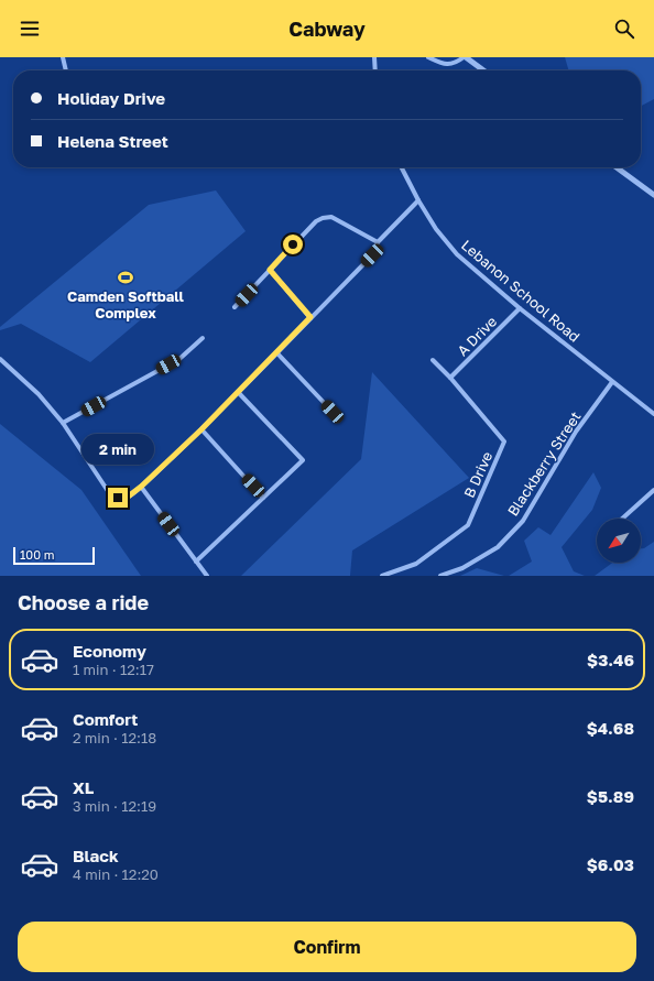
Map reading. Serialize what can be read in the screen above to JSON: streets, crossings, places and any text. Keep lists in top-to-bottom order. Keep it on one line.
{"streets":{"street":["Lebanon School Road","A Drive","Blackberry Street","B Drive"]},"crossings":[["Lebanon School Road","A Drive"],["Lebanon School Road","Blackberry Street"],["A Drive","B Drive"]],"places":{"sports":["Camden Softball Complex"]},"scale_bar":"100 m","north":"bottom left","page":{"header":"Cabway","banner":["Holiday Drive","Helena Street"],"bubble":"2 min","scale":"100 m","heading":"Choose a ride","list":[{"name":"Economy","note":"1 min · 12:17","value":"$3.46"},{"name":"Comfort","note":"2 min · 12:18","value":"$4.68"},{"name":"XL","note":"3 min · 12:19","value":"$5.89"},{"name":"Black","note":"4 min · 12:20","value":"$6.03"}],"buttons":"Confirm"}}
